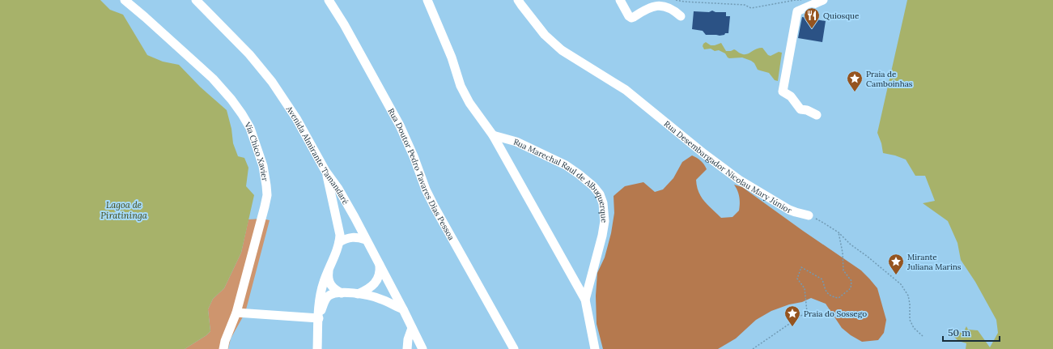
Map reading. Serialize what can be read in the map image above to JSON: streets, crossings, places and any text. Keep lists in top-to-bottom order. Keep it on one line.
{"streets":{"street":["Via Chico Xavier","Avenida Almirante Tamandaré","Rua Desembargador Nicolau Mary Júnior","Rua Doutor Pedro Tavares Dias Pessoa","Rua Marechal Raul de Albuquerque"]},"water":["Lagoa de Piratininga"],"places":{"restaurant":["Quiosque"],"place":["Praia de Camboinhas","Mirante Juliana Marins","Praia do Sossego"]},"scale_bar":"50 m"}
